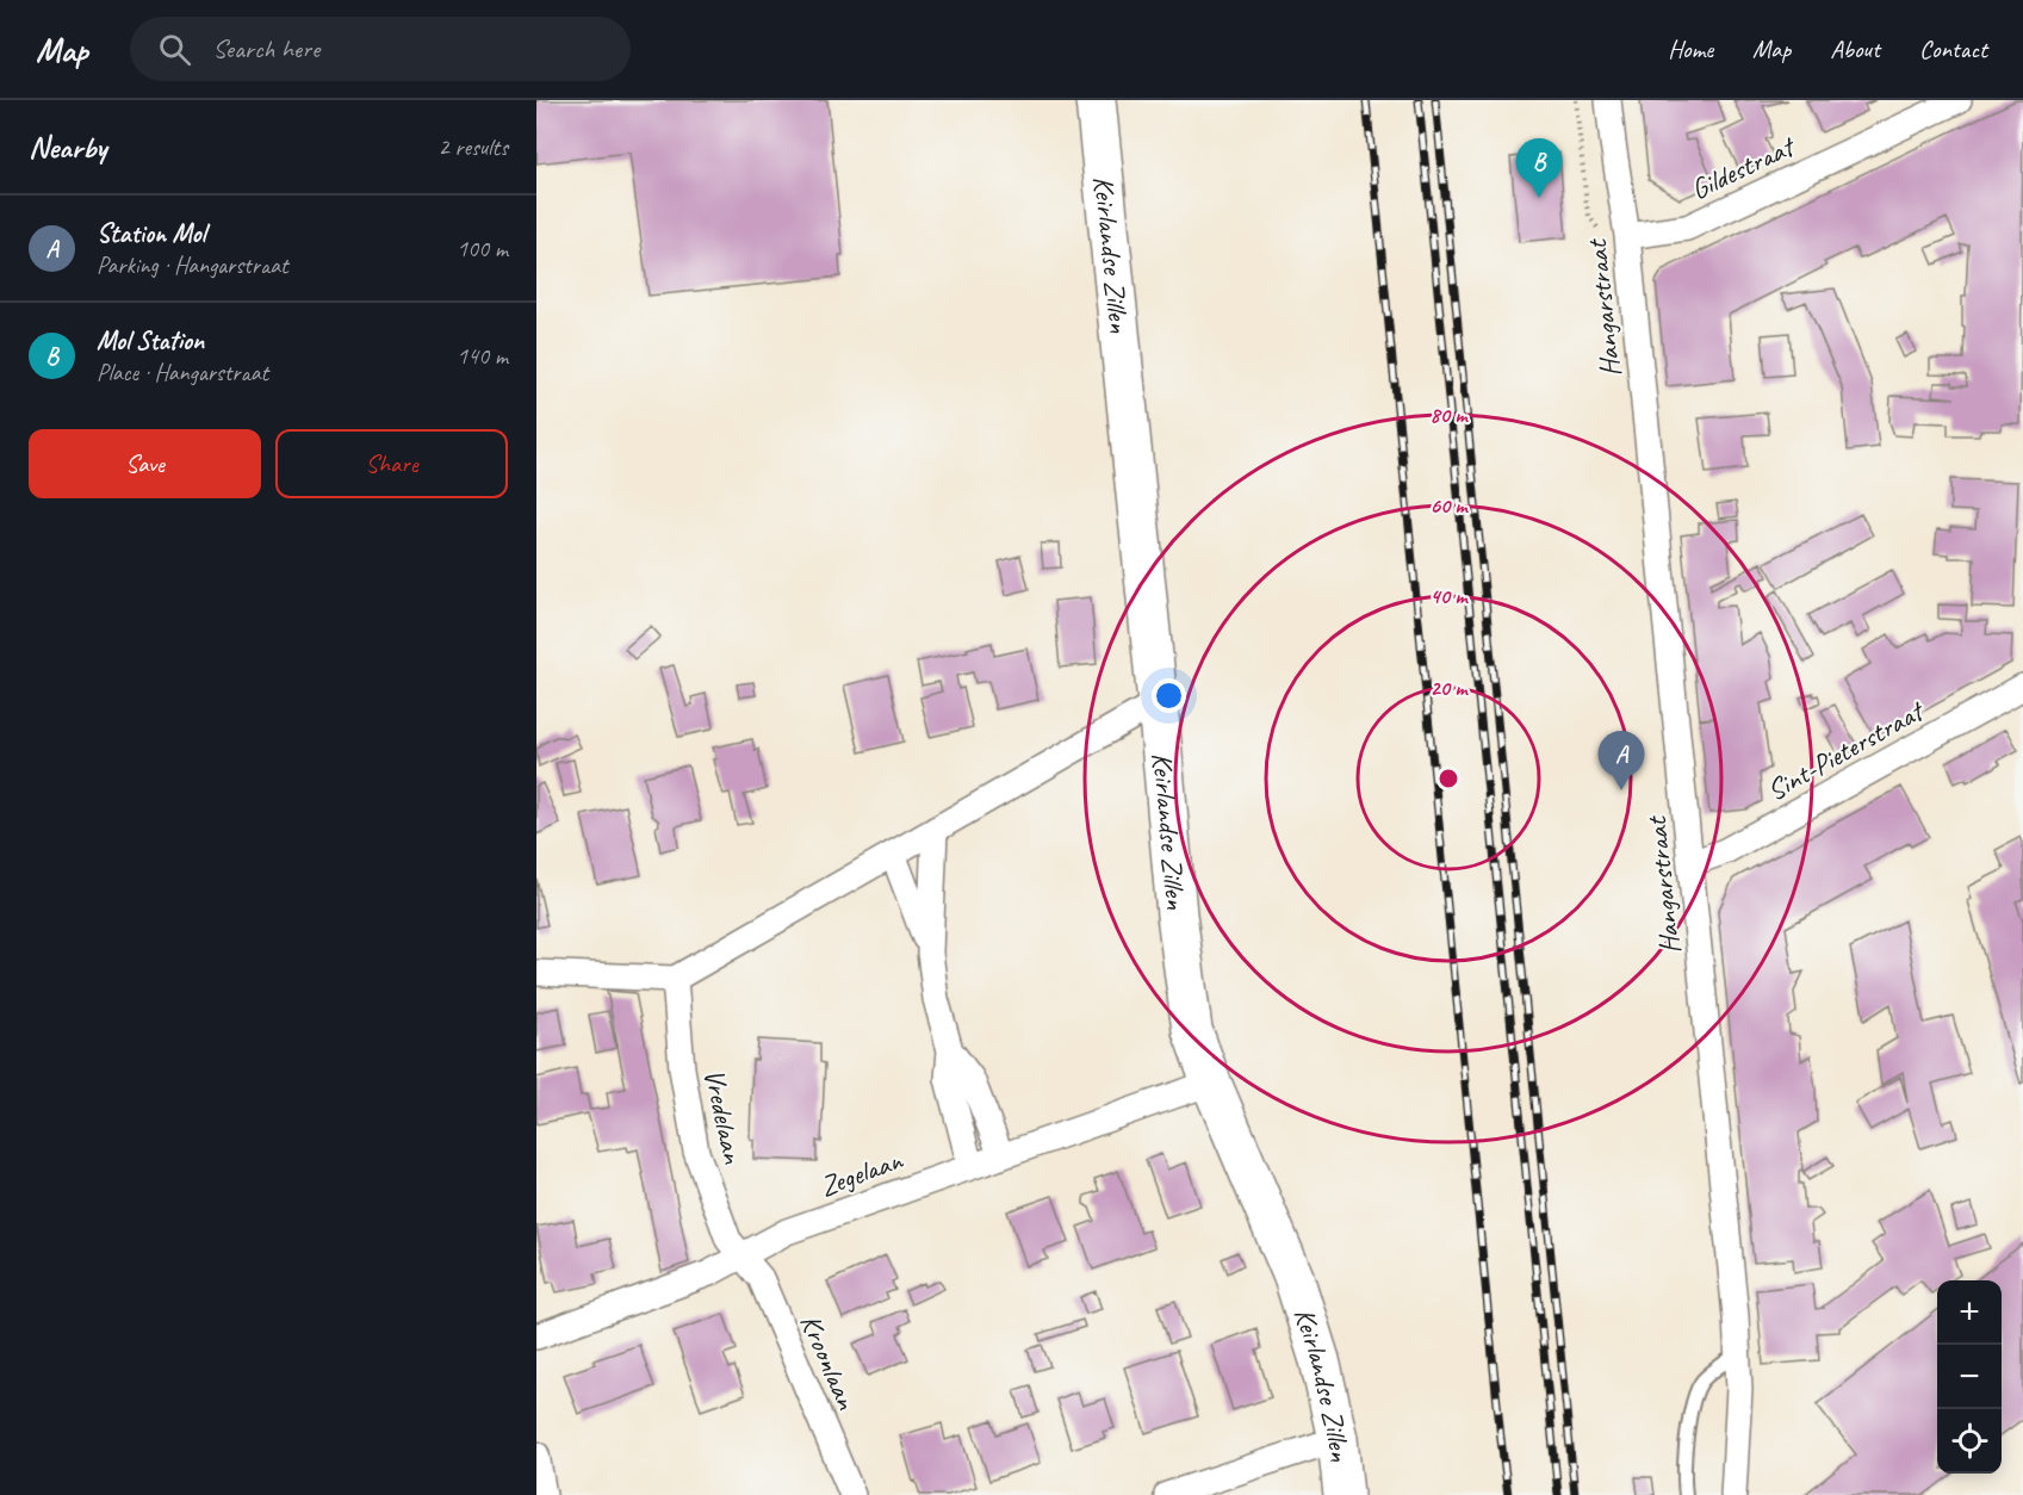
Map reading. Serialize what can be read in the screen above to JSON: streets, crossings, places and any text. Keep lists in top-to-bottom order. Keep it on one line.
{"streets":{"main road":["Keirlandse Zillen"],"street":["Gildestraat","Hangarstraat","Sint-Pieterstraat","Vredelaan","Zegelaan","Kroonlaan"]},"crossings":[["Gildestraat","Hangarstraat"],["Keirlandse Zillen","Zegelaan"],["Hangarstraat","Sint-Pieterstraat"],["Vredelaan","Zegelaan"],["Vredelaan","Kroonlaan"],["Zegelaan","Kroonlaan"]],"page":{"header":"Map","search":"Search here","nav":["Home","Map","About","Contact"],"heading":["Nearby","2 results"],"pins":["B","A"],"list":[{"mark":"A","name":"Station Mol","note":"Parking · Hangarstraat","value":"100 m"},{"mark":"B","name":"Mol Station","note":"Place · Hangarstraat","value":"140 m"}],"buttons":["Save","Share"],"map_buttons":["+","−"]},"rings":["80 m","60 m","40 m","20 m"]}
